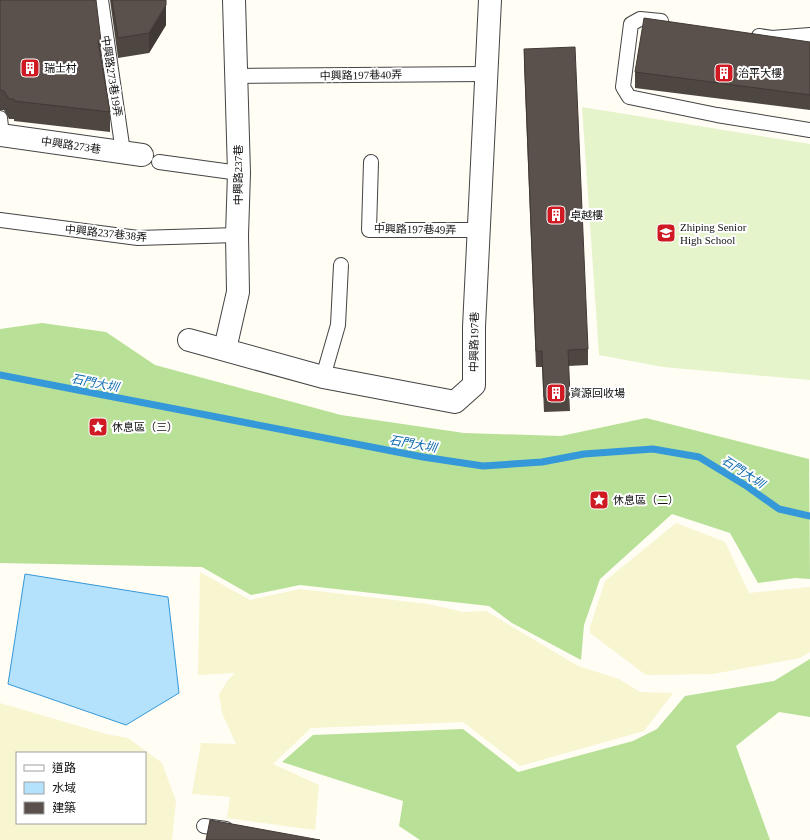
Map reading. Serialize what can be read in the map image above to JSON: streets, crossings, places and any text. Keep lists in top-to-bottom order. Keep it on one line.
{"streets":{"street":["中興路273巷","中興路237巷","中興路197巷"],"lane":["中興路197巷40弄","中興路273巷19弄","中興路197巷49弄","中興路237巷38弄"]},"crossings":[["中興路197巷40弄","中興路237巷"],["中興路197巷40弄","中興路197巷"],["中興路273巷19弄","中興路273巷"],["中興路237巷","中興路237巷38弄"],["中興路237巷","中興路197巷"],["中興路197巷49弄","中興路197巷"]],"water":["石門大圳"],"places":{"building":["瑞士村","治平大樓","卓越樓","資源回收場"],"school or university":["Zhiping Senior High School"],"place":["休息區（三）","休息區（二）"]},"legend":["道路","水域","建築"]}
